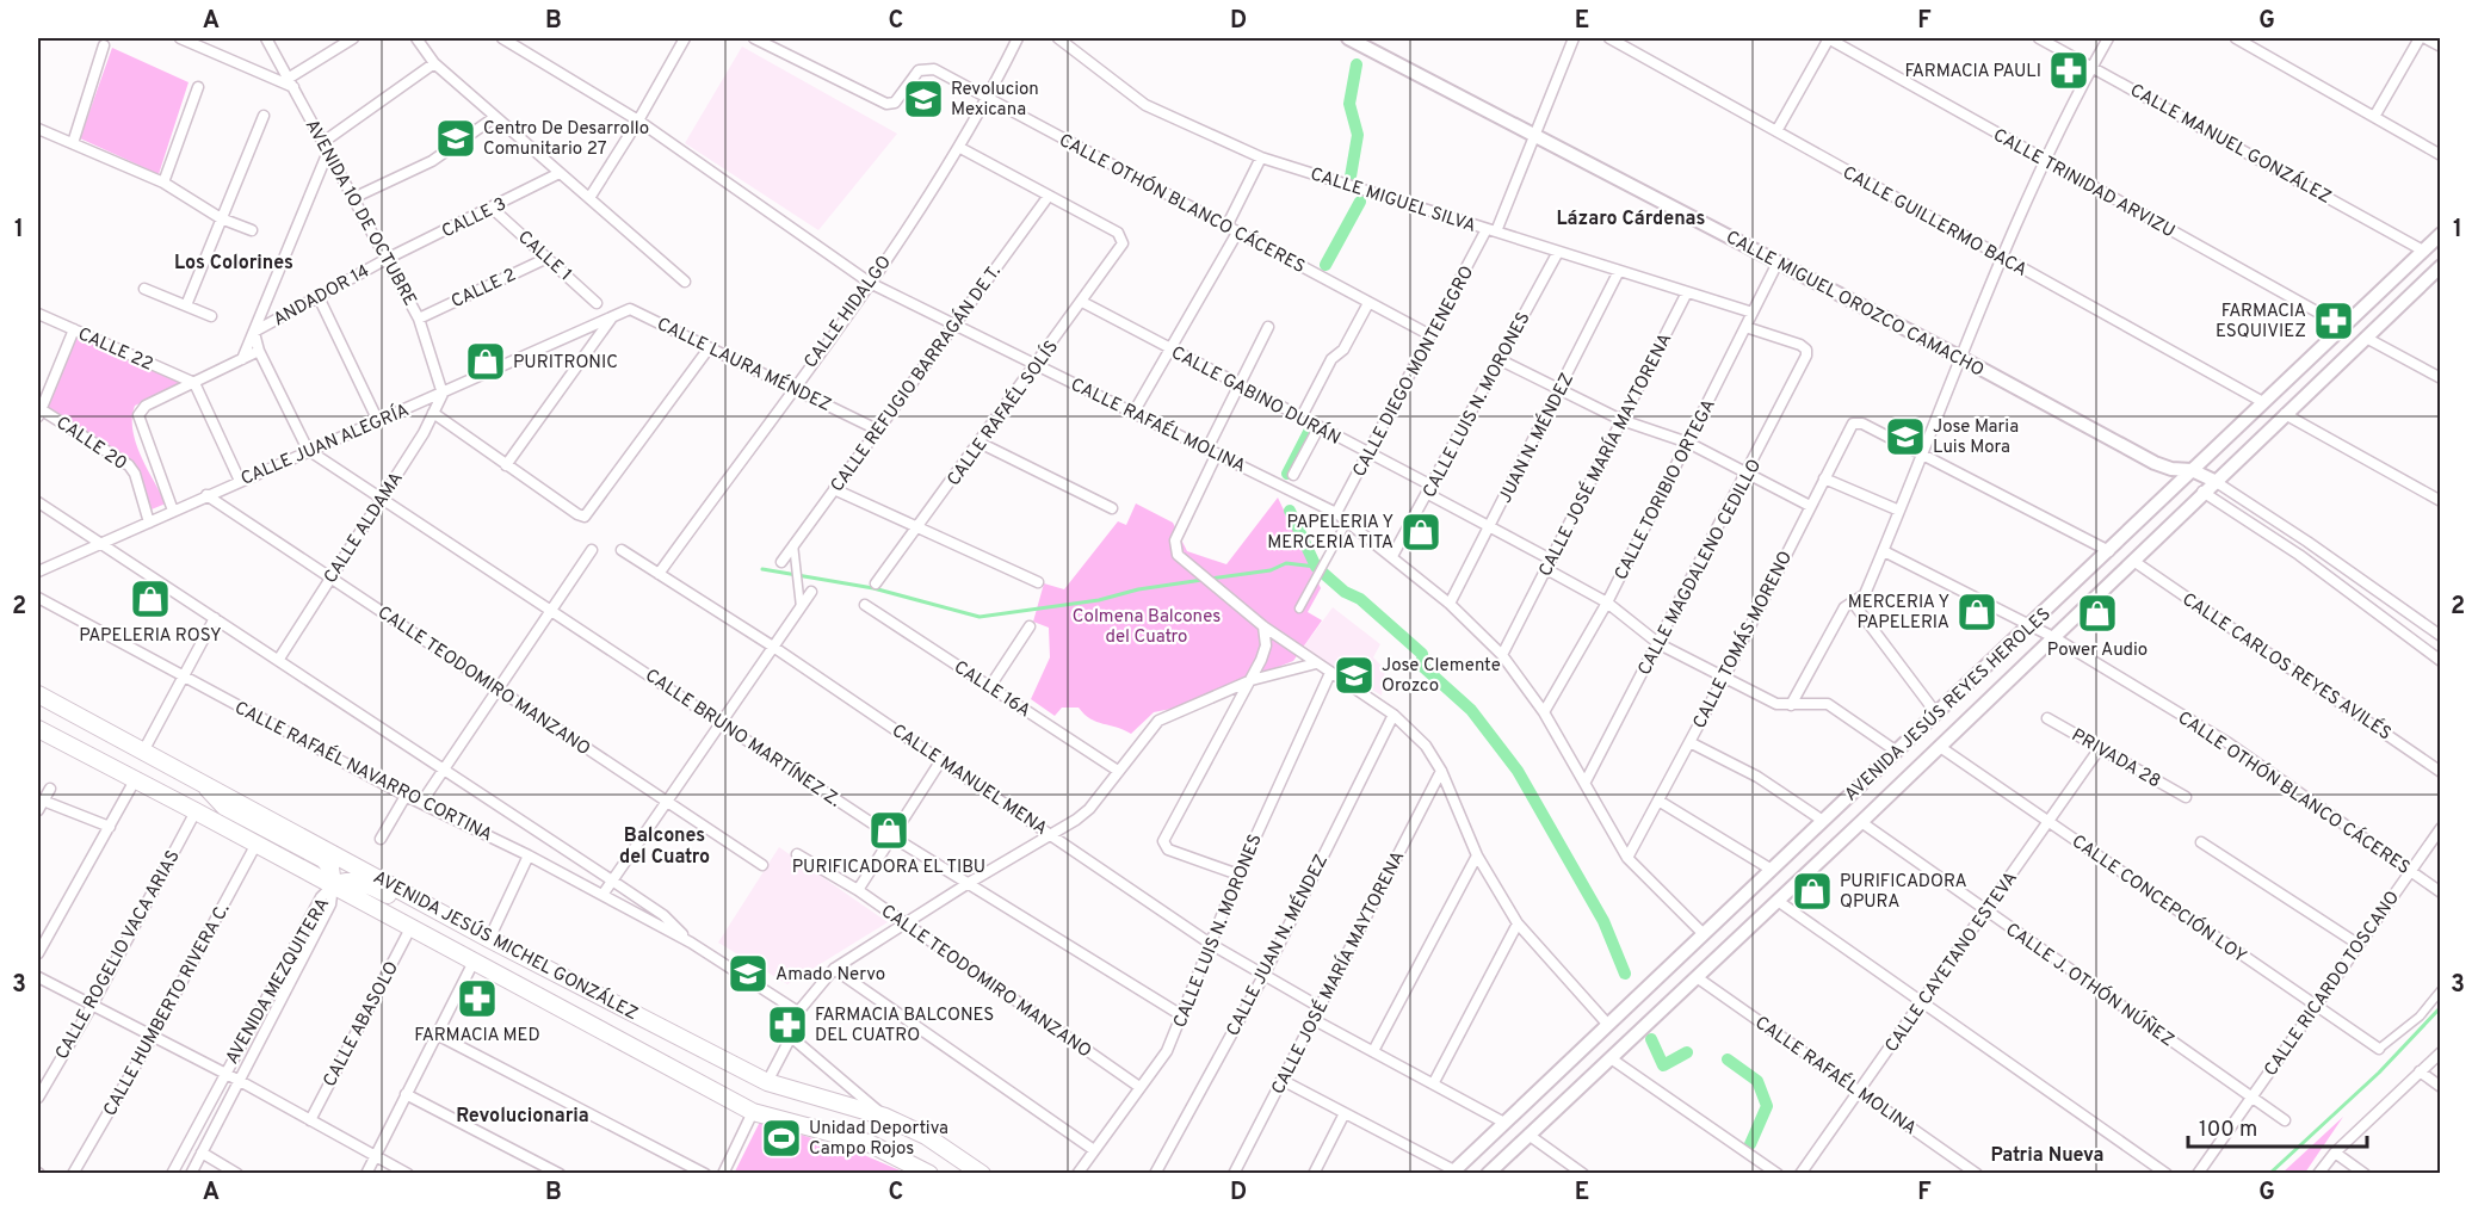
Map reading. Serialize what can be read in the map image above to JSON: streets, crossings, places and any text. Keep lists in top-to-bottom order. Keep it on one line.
{"streets":{"main road":["AVENIDA JESÚS MICHEL GONZÁLEZ"],"street":["CALLE MANUEL GONZÁLEZ","CALLE TRINIDAD ARVIZU","CALLE MIGUEL SILVA","CALLE OTHÓN BLANCO CÁCERES","AVENIDA 1O DE OCTUBRE","CALLE 3","CALLE GUILLERMO BACA","CALLE 1","CALLE 2","ANDADOR 14","CALLE MIGUEL OROZCO CAMACHO","CALLE HIDALGO","CALLE 22","CALLE LAURA MÉNDEZ","CALLE DIEGO MONTENEGRO","CALLE REFUGIO BARRAGÁN DE T.","CALLE GABINO DURÁN","CALLE LUIS N. MORONES","CALLE RAFAÉL SOLÍS","CALLE RAFAÉL MOLINA","JUAN N. MÉNDEZ","CALLE 20","CALLE JUAN ALEGRÍA","CALLE JOSÉ MARÍA MAYTORENA","CALLE TORIBIO ORTEGA","CALLE ALDAMA","CALLE MAGDALENO CEDILLO","CALLE TOMÁS MORENO","CALLE CARLOS REYES AVILÉS","CALLE TEODOMIRO MANZANO","CALLE 16A","AVENIDA JESÚS REYES HEROLES","CALLE BRUNO MARTÍNEZ Z.","PRIVADA 28","CALLE RAFAÉL NAVARRO CORTINA","CALLE MANUEL MENA","CALLE CONCEPCIÓN LOY","CALLE JUAN N. MÉNDEZ","CALLE ROGELIO VACA ARIAS","CALLE CAYETANO ESTEVA","AVENIDA MEZQUITERA","CALLE RICARDO TOSCANO","CALLE J. OTHÓN NÚÑEZ","CALLE HUMBERTO RIVERA C.","CALLE ABASOLO"]},"crossings":[["CALLE MANUEL GONZÁLEZ","AVENIDA JESÚS REYES HEROLES"],["CALLE TRINIDAD ARVIZU","AVENIDA JESÚS REYES HEROLES"],["CALLE MIGUEL SILVA","CALLE DIEGO MONTENEGRO"],["CALLE MIGUEL SILVA","CALLE LUIS N. MORONES"],["CALLE MIGUEL SILVA","JUAN N. MÉNDEZ"],["CALLE MIGUEL SILVA","CALLE JOSÉ MARÍA MAYTORENA"],["CALLE MIGUEL SILVA","CALLE TORIBIO ORTEGA"],["CALLE OTHÓN BLANCO CÁCERES","CALLE HIDALGO"],["CALLE OTHÓN BLANCO CÁCERES","CALLE DIEGO MONTENEGRO"],["CALLE OTHÓN BLANCO CÁCERES","AVENIDA JESÚS REYES HEROLES"],["CALLE OTHÓN BLANCO CÁCERES","CALLE RICARDO TOSCANO"],["AVENIDA 1O DE OCTUBRE","CALLE 3"],["AVENIDA 1O DE OCTUBRE","CALLE 2"],["AVENIDA 1O DE OCTUBRE","ANDADOR 14"],["AVENIDA 1O DE OCTUBRE","CALLE JUAN ALEGRÍA"],["AVENIDA 1O DE OCTUBRE","CALLE ALDAMA"],["CALLE 3","CALLE 1"],["CALLE 3","ANDADOR 14"],["CALLE GUILLERMO BACA","AVENIDA JESÚS REYES HEROLES"],["CALLE 1","CALLE 2"],["ANDADOR 14","CALLE JUAN ALEGRÍA"],["ANDADOR 14","CALLE BRUNO MARTÍNEZ Z."],["CALLE MIGUEL OROZCO CAMACHO","CALLE DIEGO MONTENEGRO"],["CALLE MIGUEL OROZCO CAMACHO","CALLE TORIBIO ORTEGA"],["CALLE MIGUEL OROZCO CAMACHO","AVENIDA JESÚS REYES HEROLES"],["CALLE HIDALGO","CALLE LAURA MÉNDEZ"],["CALLE HIDALGO","CALLE RAFAÉL MOLINA"],["CALLE HIDALGO","CALLE MANUEL MENA"],["CALLE LAURA MÉNDEZ","CALLE REFUGIO BARRAGÁN DE T."],["CALLE LAURA MÉNDEZ","CALLE JUAN ALEGRÍA"],["CALLE DIEGO MONTENEGRO","CALLE GABINO DURÁN"],["CALLE DIEGO MONTENEGRO","CALLE RAFAÉL MOLINA"],["CALLE REFUGIO BARRAGÁN DE T.","CALLE RAFAÉL SOLÍS"],["CALLE REFUGIO BARRAGÁN DE T.","CALLE RAFAÉL MOLINA"],["CALLE GABINO DURÁN","CALLE LUIS N. MORONES"],["CALLE GABINO DURÁN","CALLE RAFAÉL SOLÍS"],["CALLE GABINO DURÁN","JUAN N. MÉNDEZ"],["CALLE GABINO DURÁN","CALLE JOSÉ MARÍA MAYTORENA"],["CALLE GABINO DURÁN","CALLE TORIBIO ORTEGA"],["CALLE GABINO DURÁN","CALLE MAGDALENO CEDILLO"],["CALLE GABINO DURÁN","CALLE TOMÁS MORENO"],["CALLE GABINO DURÁN","AVENIDA JESÚS REYES HEROLES"],["CALLE LUIS N. MORONES","CALLE RAFAÉL MOLINA"],["CALLE LUIS N. MORONES","CALLE TEODOMIRO MANZANO"],["CALLE LUIS N. MORONES","CALLE BRUNO MARTÍNEZ Z."],["CALLE LUIS N. MORONES","CALLE MANUEL MENA"],["CALLE RAFAÉL SOLÍS","CALLE RAFAÉL MOLINA"],["CALLE RAFAÉL MOLINA","JUAN N. MÉNDEZ"],["CALLE RAFAÉL MOLINA","CALLE JOSÉ MARÍA MAYTORENA"],["CALLE RAFAÉL MOLINA","CALLE TORIBIO ORTEGA"],["CALLE RAFAÉL MOLINA","CALLE MAGDALENO CEDILLO"],["CALLE RAFAÉL MOLINA","CALLE TOMÁS MORENO"],["CALLE RAFAÉL MOLINA","AVENIDA JESÚS REYES HEROLES"],["CALLE RAFAÉL MOLINA","CALLE CAYETANO ESTEVA"],["CALLE 20","CALLE JUAN ALEGRÍA"],["CALLE JUAN ALEGRÍA","CALLE ALDAMA"],["CALLE JUAN ALEGRÍA","CALLE TEODOMIRO MANZANO"],["CALLE JUAN ALEGRÍA","CALLE BRUNO MARTÍNEZ Z."],["CALLE JUAN ALEGRÍA","CALLE RAFAÉL NAVARRO CORTINA"],["CALLE JOSÉ MARÍA MAYTORENA","CALLE MANUEL MENA"],["CALLE TORIBIO ORTEGA","CALLE MAGDALENO CEDILLO"],["CALLE ALDAMA","CALLE TEODOMIRO MANZANO"],["CALLE ALDAMA","CALLE BRUNO MARTÍNEZ Z."],["CALLE ALDAMA","CALLE RAFAÉL NAVARRO CORTINA"],["CALLE CARLOS REYES AVILÉS","AVENIDA JESÚS REYES HEROLES"],["AVENIDA JESÚS REYES HEROLES","CALLE CONCEPCIÓN LOY"],["AVENIDA JESÚS REYES HEROLES","CALLE J. OTHÓN NÚÑEZ"],["PRIVADA 28","CALLE CAYETANO ESTEVA"],["CALLE MANUEL MENA","CALLE JUAN N. MÉNDEZ"],["CALLE CONCEPCIÓN LOY","CALLE CAYETANO ESTEVA"],["CALLE CONCEPCIÓN LOY","CALLE RICARDO TOSCANO"],["AVENIDA JESÚS MICHEL GONZÁLEZ","CALLE ROGELIO VACA ARIAS"],["AVENIDA JESÚS MICHEL GONZÁLEZ","AVENIDA MEZQUITERA"],["AVENIDA JESÚS MICHEL GONZÁLEZ","CALLE HUMBERTO RIVERA C."],["AVENIDA JESÚS MICHEL GONZÁLEZ","CALLE ABASOLO"],["CALLE CAYETANO ESTEVA","CALLE J. OTHÓN NÚÑEZ"],["CALLE RICARDO TOSCANO","CALLE J. OTHÓN NÚÑEZ"]],"districts":["Lázaro Cárdenas","Los Colorines","Balcones del Cuatro","Revolucionaria","Patria Nueva"],"parks":["Colmena Balcones del Cuatro"],"places":{"pharmacy":["FARMACIA PAULI","FARMACIA ESQUIVIEZ","FARMACIA MED","FARMACIA BALCONES DEL CUATRO"],"school or university":["Revolucion Mexicana","Centro De Desarrollo Comunitario 27","Jose Maria Luis Mora","Jose Clemente Orozco","Amado Nervo"],"shop":["PURITRONIC","PAPELERIA Y MERCERIA TITA","PAPELERIA ROSY","MERCERIA Y PAPELERIA","Power Audio","PURIFICADORA EL TIBU","PURIFICADORA QPURA"],"sports":["Unidad Deportiva Campo Rojos"]},"scale_bar":"100 m","grid":{"columns":["A","B","C","D","E","F","G"],"rows":["1","2","3"]}}
